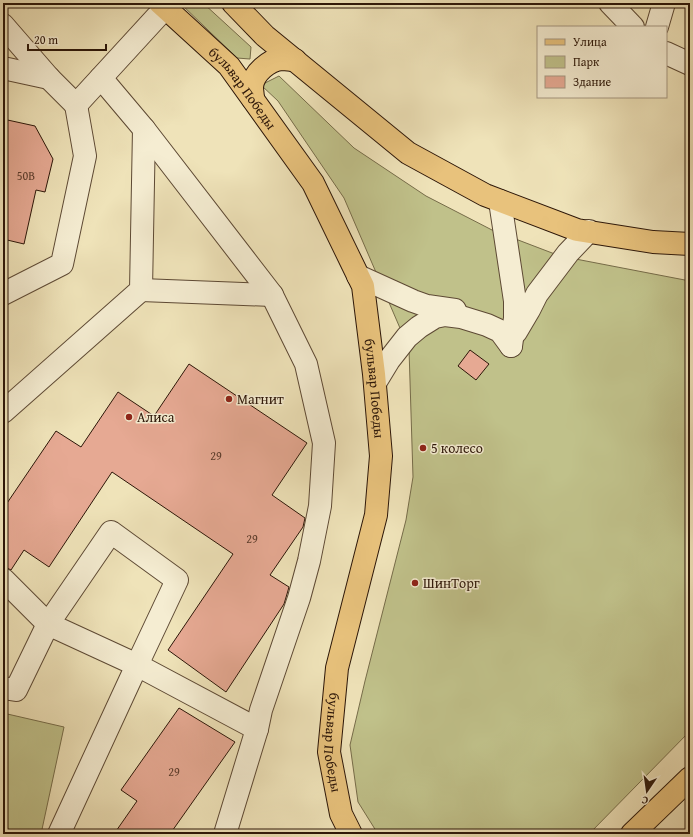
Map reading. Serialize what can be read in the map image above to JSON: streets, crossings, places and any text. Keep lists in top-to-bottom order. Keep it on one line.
{"streets":{"main road":["бульвар Победы"]},"places":["Магнит","Алиса","5 колесо","ШинТорг"],"house_numbers":["50В","29","29","29"],"legend":["Улица","Парк","Здание"],"scale_bar":"20 m","north":"bottom"}
